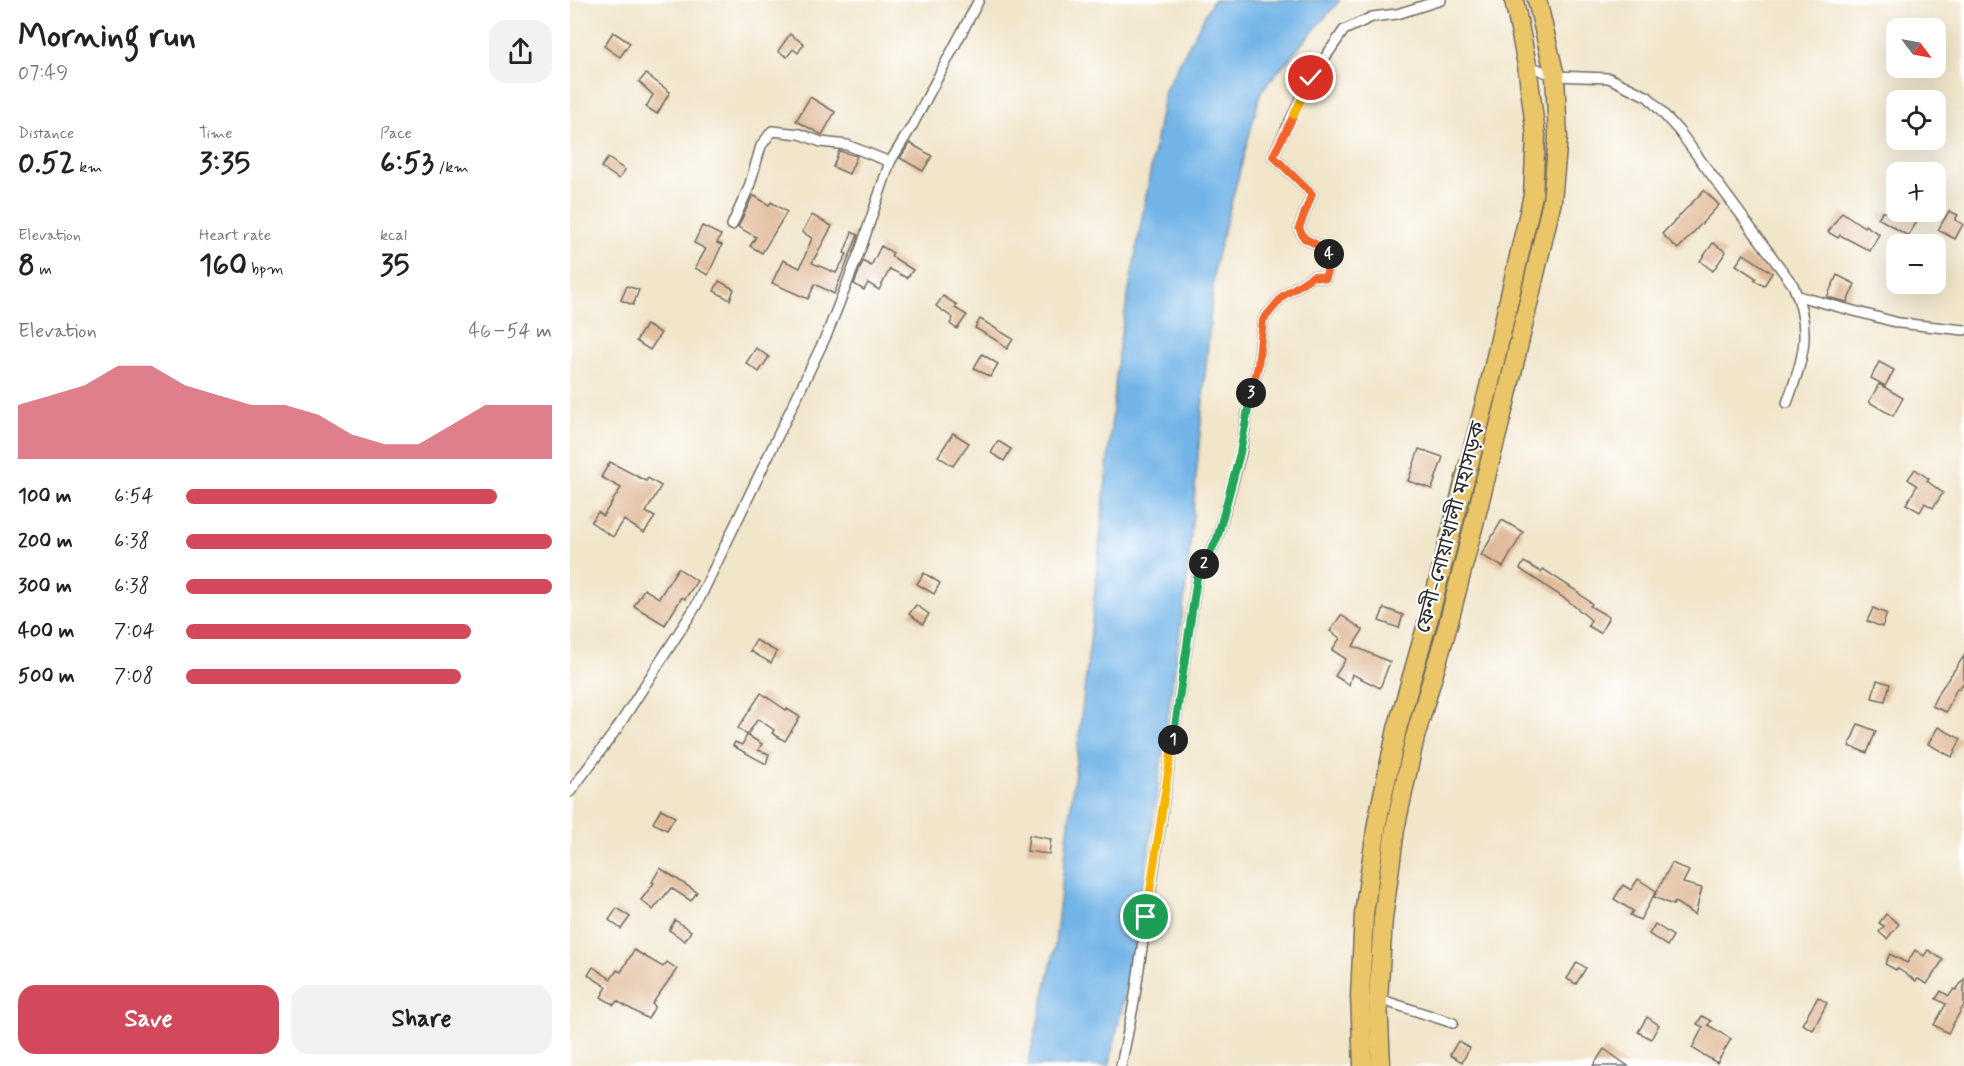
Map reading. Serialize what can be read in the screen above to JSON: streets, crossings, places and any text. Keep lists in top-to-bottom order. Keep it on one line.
{"streets":{"highway":["ফেনী-নোয়াখালী মহাসড়ক"]},"north":"bottom right","page":{"heading":["Morning run","07:49"],"map_buttons":["+","−"],"stats":[["Distance","0.52 km"],["Time","3:35"],["Pace","6:53 /km"],["Elevation","8 m"],["Heart rate","160 bpm"],["kcal","35"]],"pins":["4","3","2","1"],"chart":["Elevation","46–54 m"],"list":[{"name":"100 m","note":"6:54"},{"name":"200 m","note":"6:38"},{"name":"300 m","note":"6:38"},{"name":"400 m","note":"7:04"},{"name":"500 m","note":"7:08"}],"buttons":["Save","Share"]}}
